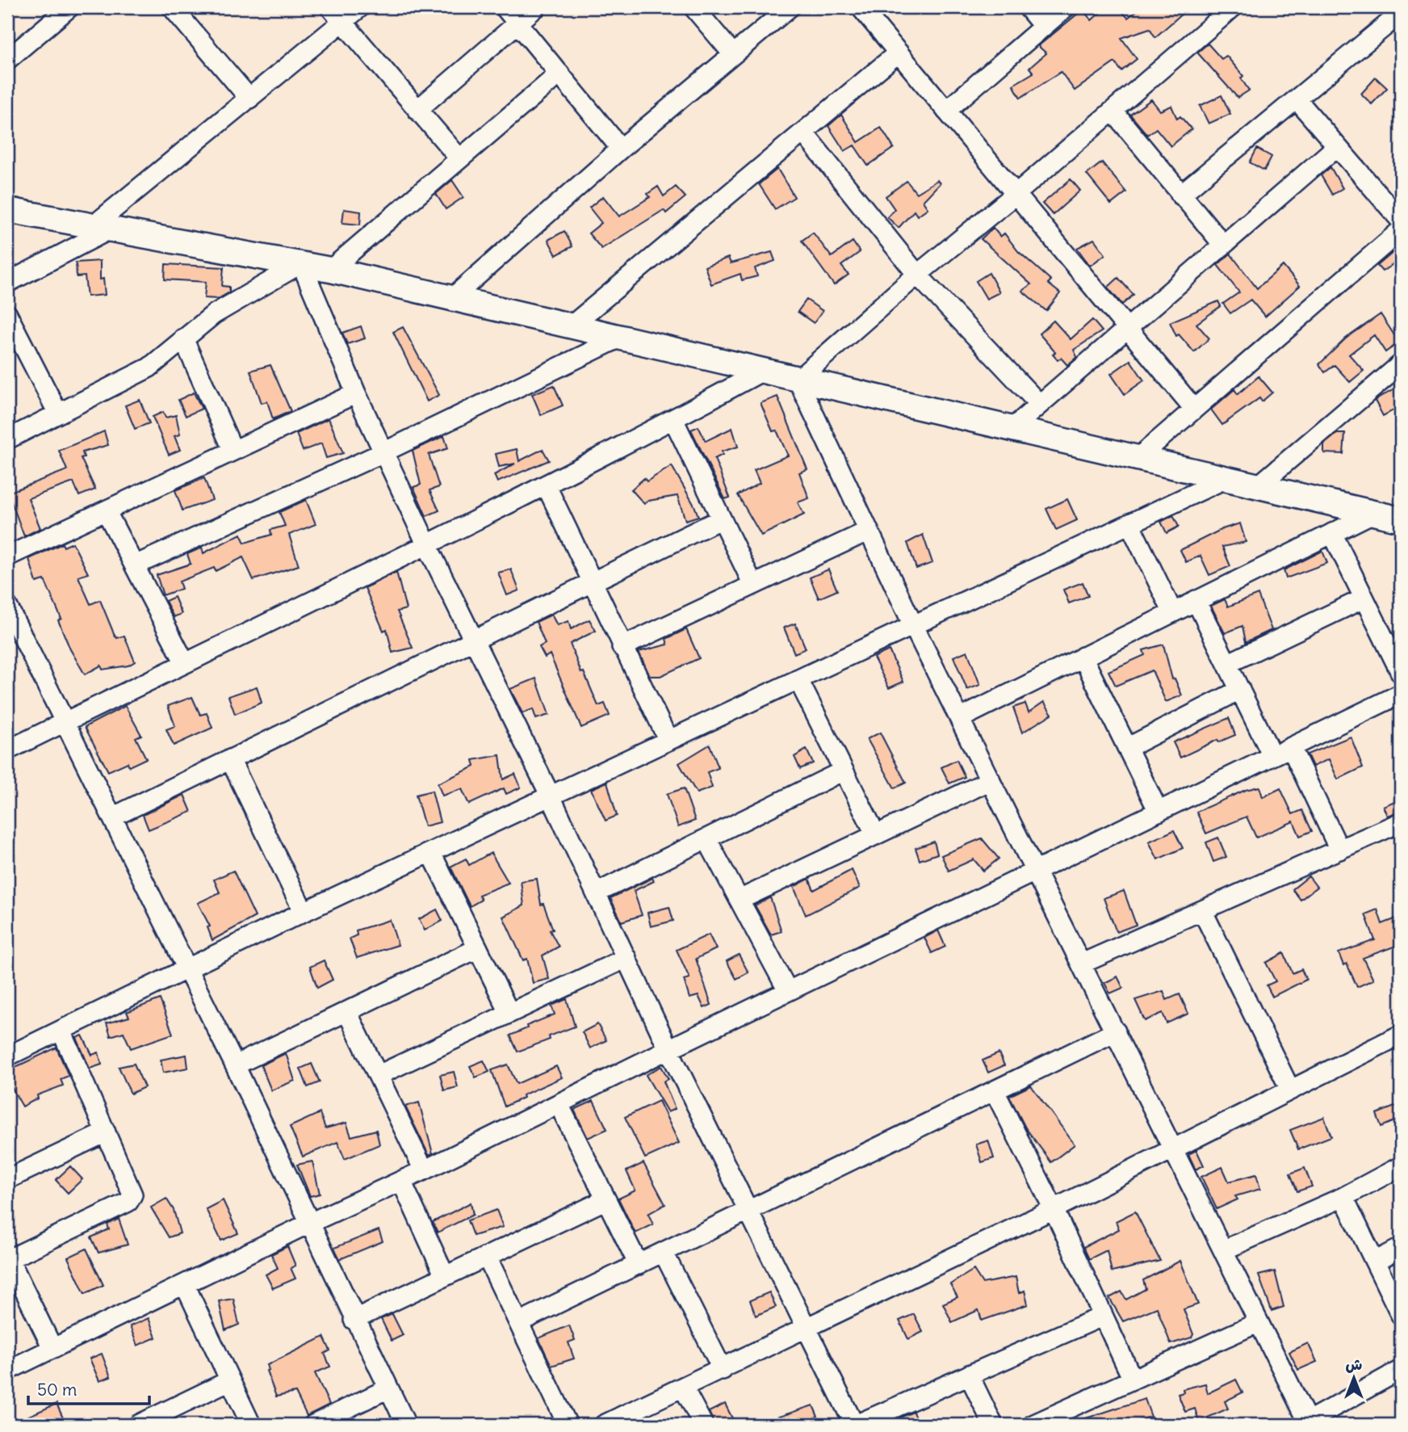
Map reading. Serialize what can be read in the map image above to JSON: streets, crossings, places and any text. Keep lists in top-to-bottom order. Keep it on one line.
{"scale_bar":"50 m","north":"top"}
